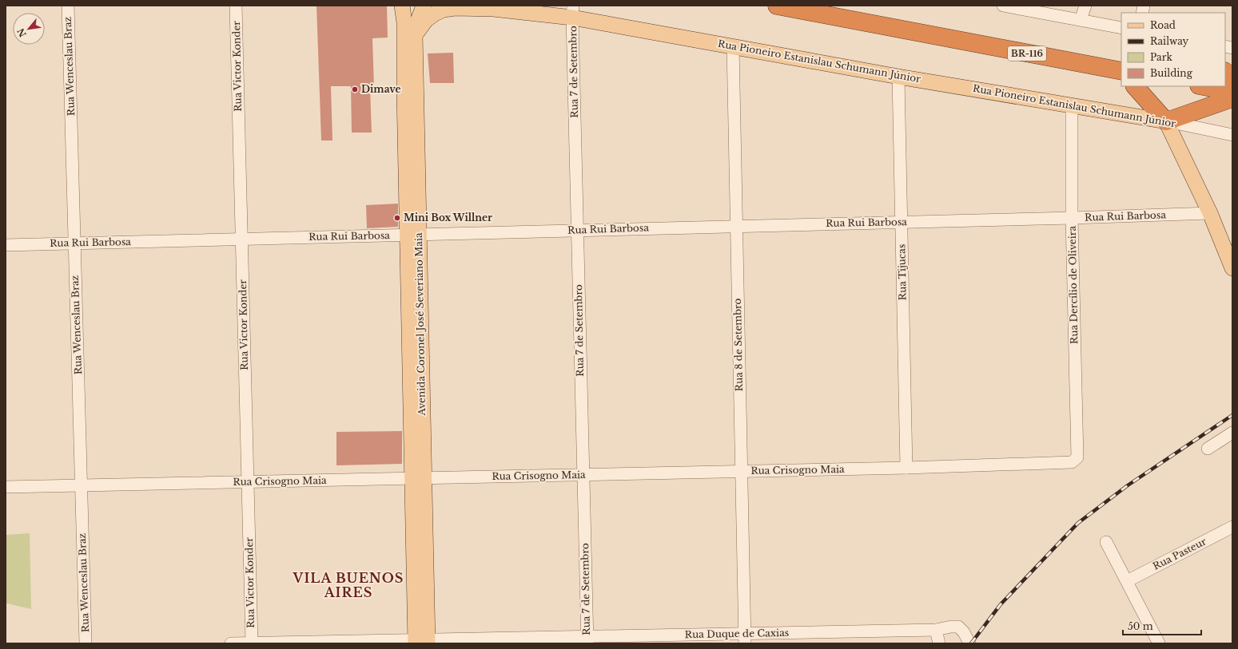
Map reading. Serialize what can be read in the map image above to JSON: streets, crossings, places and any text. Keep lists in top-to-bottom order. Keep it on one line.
{"streets":{"highway":["BR-116"],"main road":["Rua Pioneiro Estanislau Schumann Júnior","Avenida Coronel José Severiano Maia"],"street":["Rua Wenceslau Braz","Rua Victor Konder","Rua 7 de Setembro","Rua Rui Barbosa","Rua Tijucas","Rua Dercílio de Oliveira","Rua 8 de Setembro","Rua Crisogno Maia","Rua Pasteur","Rua Duque de Caxias"]},"crossings":[["Rua Pioneiro Estanislau Schumann Júnior","Rua 7 de Setembro"],["Rua Pioneiro Estanislau Schumann Júnior","Rua Tijucas"],["Rua Pioneiro Estanislau Schumann Júnior","Rua Dercílio de Oliveira"],["Rua Pioneiro Estanislau Schumann Júnior","Avenida Coronel José Severiano Maia"],["Rua Pioneiro Estanislau Schumann Júnior","Rua 8 de Setembro"],["Rua Wenceslau Braz","Rua Rui Barbosa"],["Rua Wenceslau Braz","Rua Crisogno Maia"],["Rua Victor Konder","Rua Rui Barbosa"],["Rua Victor Konder","Rua Crisogno Maia"],["Rua Victor Konder","Rua Duque de Caxias"],["Rua 7 de Setembro","Rua Rui Barbosa"],["Rua 7 de Setembro","Rua Crisogno Maia"],["Rua 7 de Setembro","Rua Duque de Caxias"],["Rua Rui Barbosa","Rua Tijucas"],["Rua Rui Barbosa","Rua Dercílio de Oliveira"],["Rua Rui Barbosa","Avenida Coronel José Severiano Maia"],["Rua Rui Barbosa","Rua 8 de Setembro"],["Rua Tijucas","Rua Crisogno Maia"],["Rua Dercílio de Oliveira","Rua Crisogno Maia"],["Avenida Coronel José Severiano Maia","Rua Crisogno Maia"],["Avenida Coronel José Severiano Maia","Rua Duque de Caxias"],["Rua 8 de Setembro","Rua Crisogno Maia"],["Rua 8 de Setembro","Rua Duque de Caxias"]],"districts":["VILA BUENOS AIRES"],"places":["Dimave","Mini Box Willner"],"legend":["Road","Railway","Park","Building"],"scale_bar":"50 m","north":"bottom left"}
